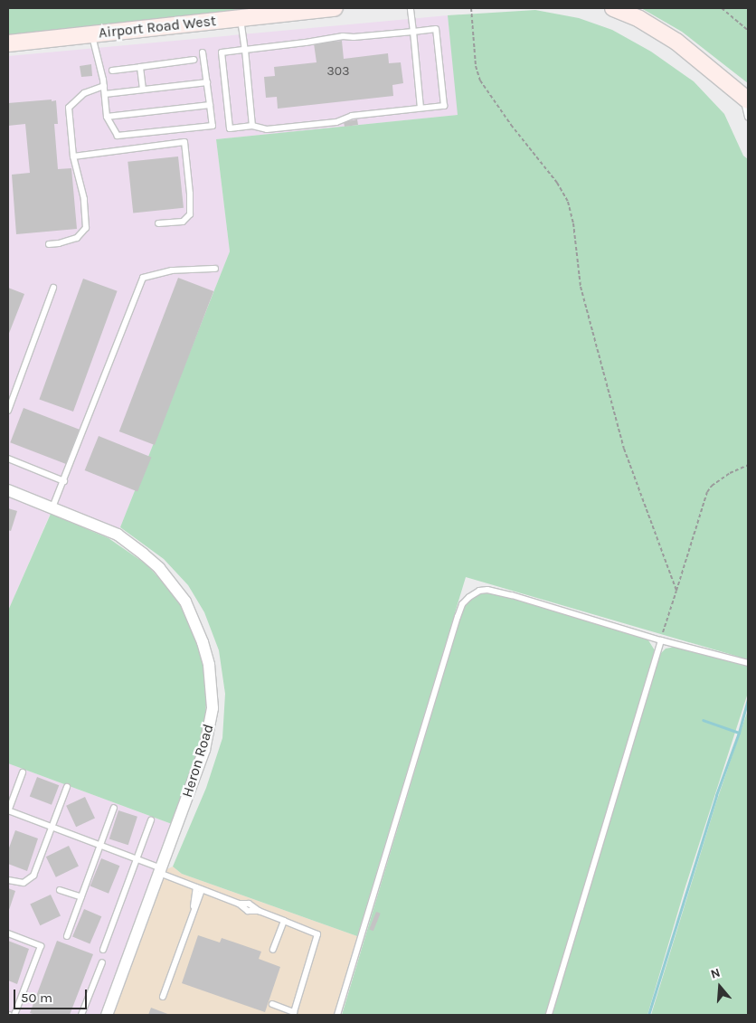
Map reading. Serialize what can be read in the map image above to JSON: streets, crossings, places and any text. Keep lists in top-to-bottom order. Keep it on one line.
{"streets":{"street":["Airport Road West","Heron Road"]},"house_numbers":["303"],"scale_bar":"50 m","north":"top"}
